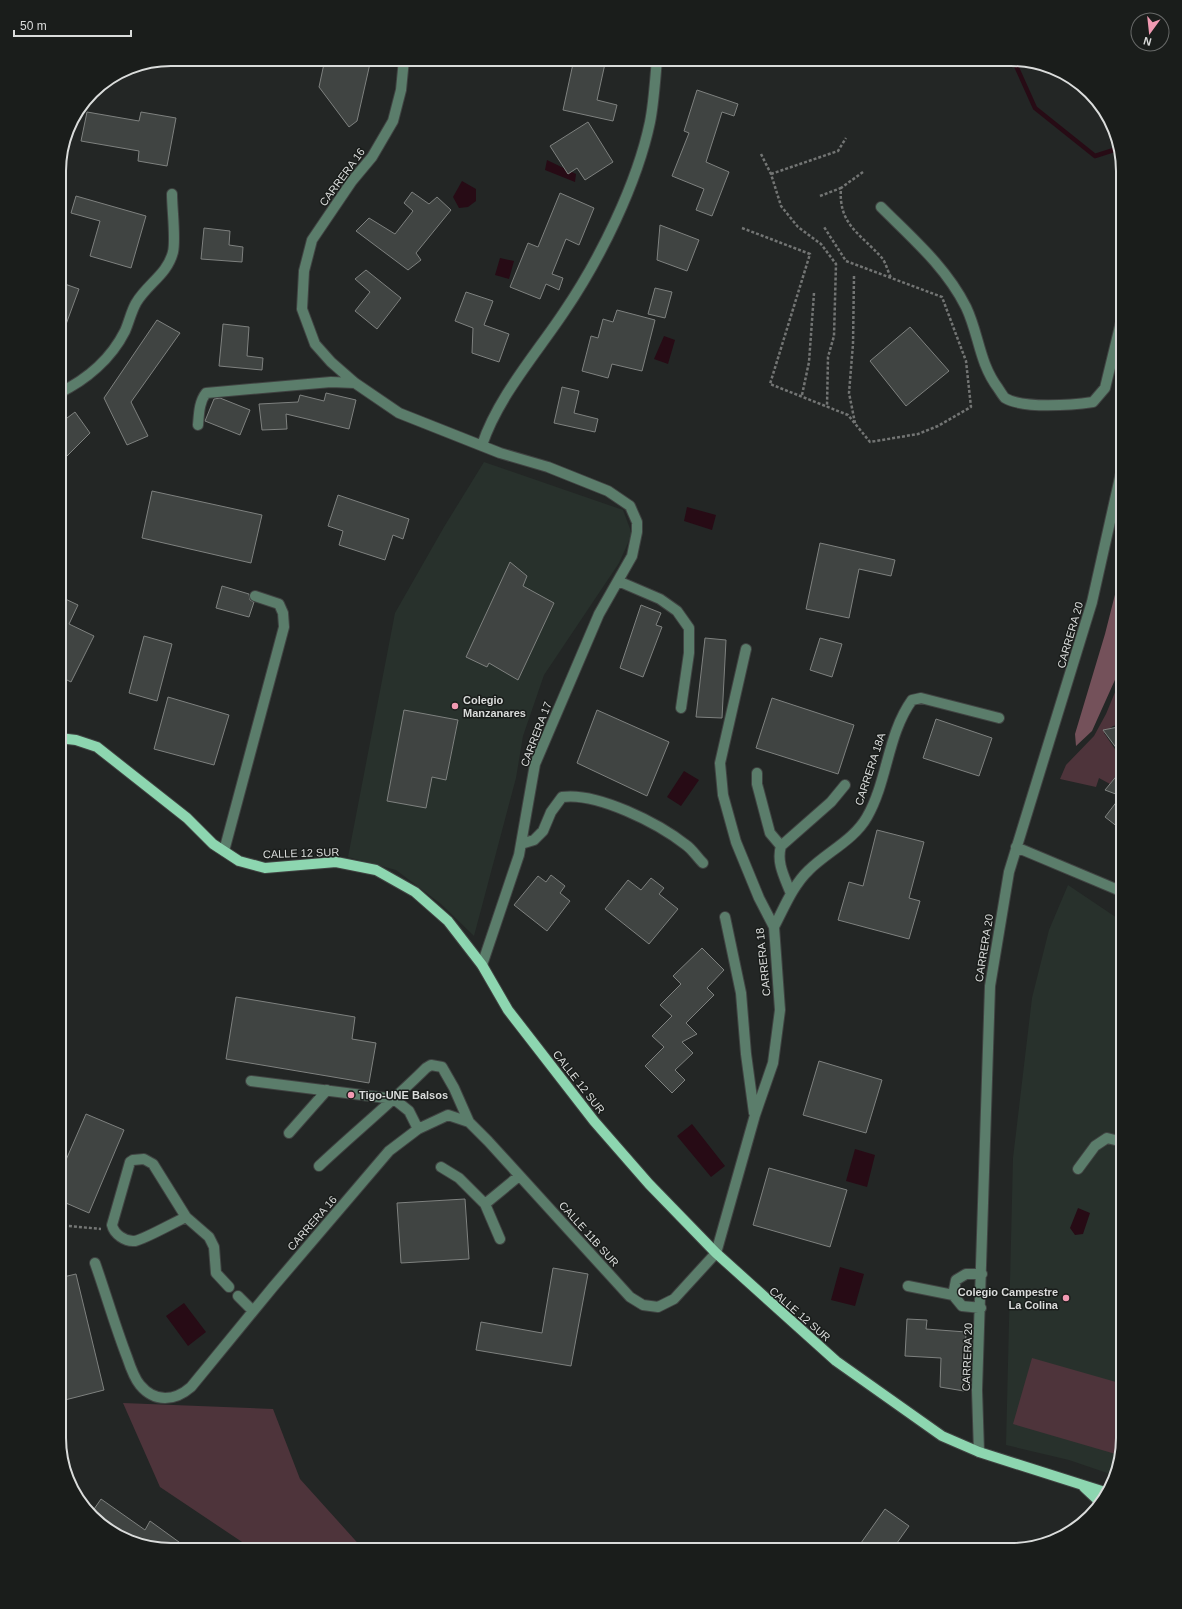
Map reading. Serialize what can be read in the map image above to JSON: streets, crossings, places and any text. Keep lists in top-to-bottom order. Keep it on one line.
{"streets":{"main road":["CALLE 12 SUR"],"street":["CARRERA 16","CARRERA 20","CARRERA 17","CARRERA 18A","CARRERA 18","CALLE 11B SUR"]},"crossings":[["CARRERA 16","CALLE 11B SUR"],["CARRERA 20","CALLE 12 SUR"],["CARRERA 17","CALLE 12 SUR"],["CARRERA 18A","CARRERA 18"],["CALLE 12 SUR","CARRERA 18"],["CALLE 12 SUR","CALLE 11B SUR"],["CARRERA 18","CALLE 11B SUR"]],"places":["Colegio Manzanares","Tigo-UNE Balsos","Colegio Campestre La Colina"],"scale_bar":"50 m","north":"bottom"}
